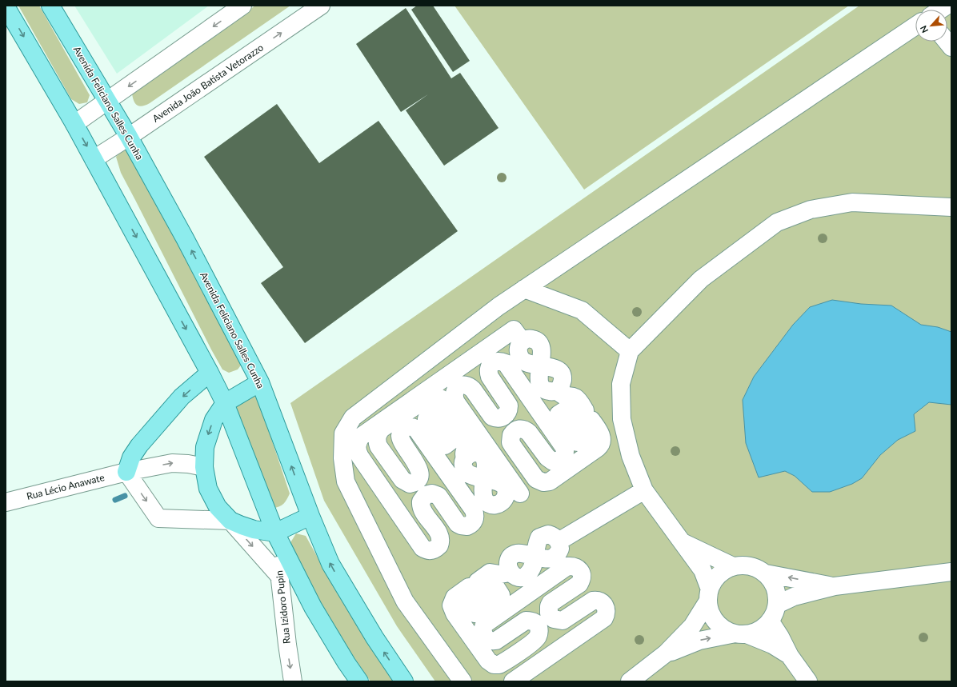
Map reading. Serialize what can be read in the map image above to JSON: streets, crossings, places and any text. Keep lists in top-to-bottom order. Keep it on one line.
{"streets":{"main road":["Avenida Feliciano Salles Cunha"],"street":["Avenida João Batista Vetorazzo","Rua Lécio Anawate","Rua Izidoro Pupin"]},"crossings":[["Avenida João Batista Vetorazzo","Avenida Feliciano Salles Cunha"]],"one_way":["Rua Lécio Anawate","Rua Izidoro Pupin"],"north":"bottom left"}
